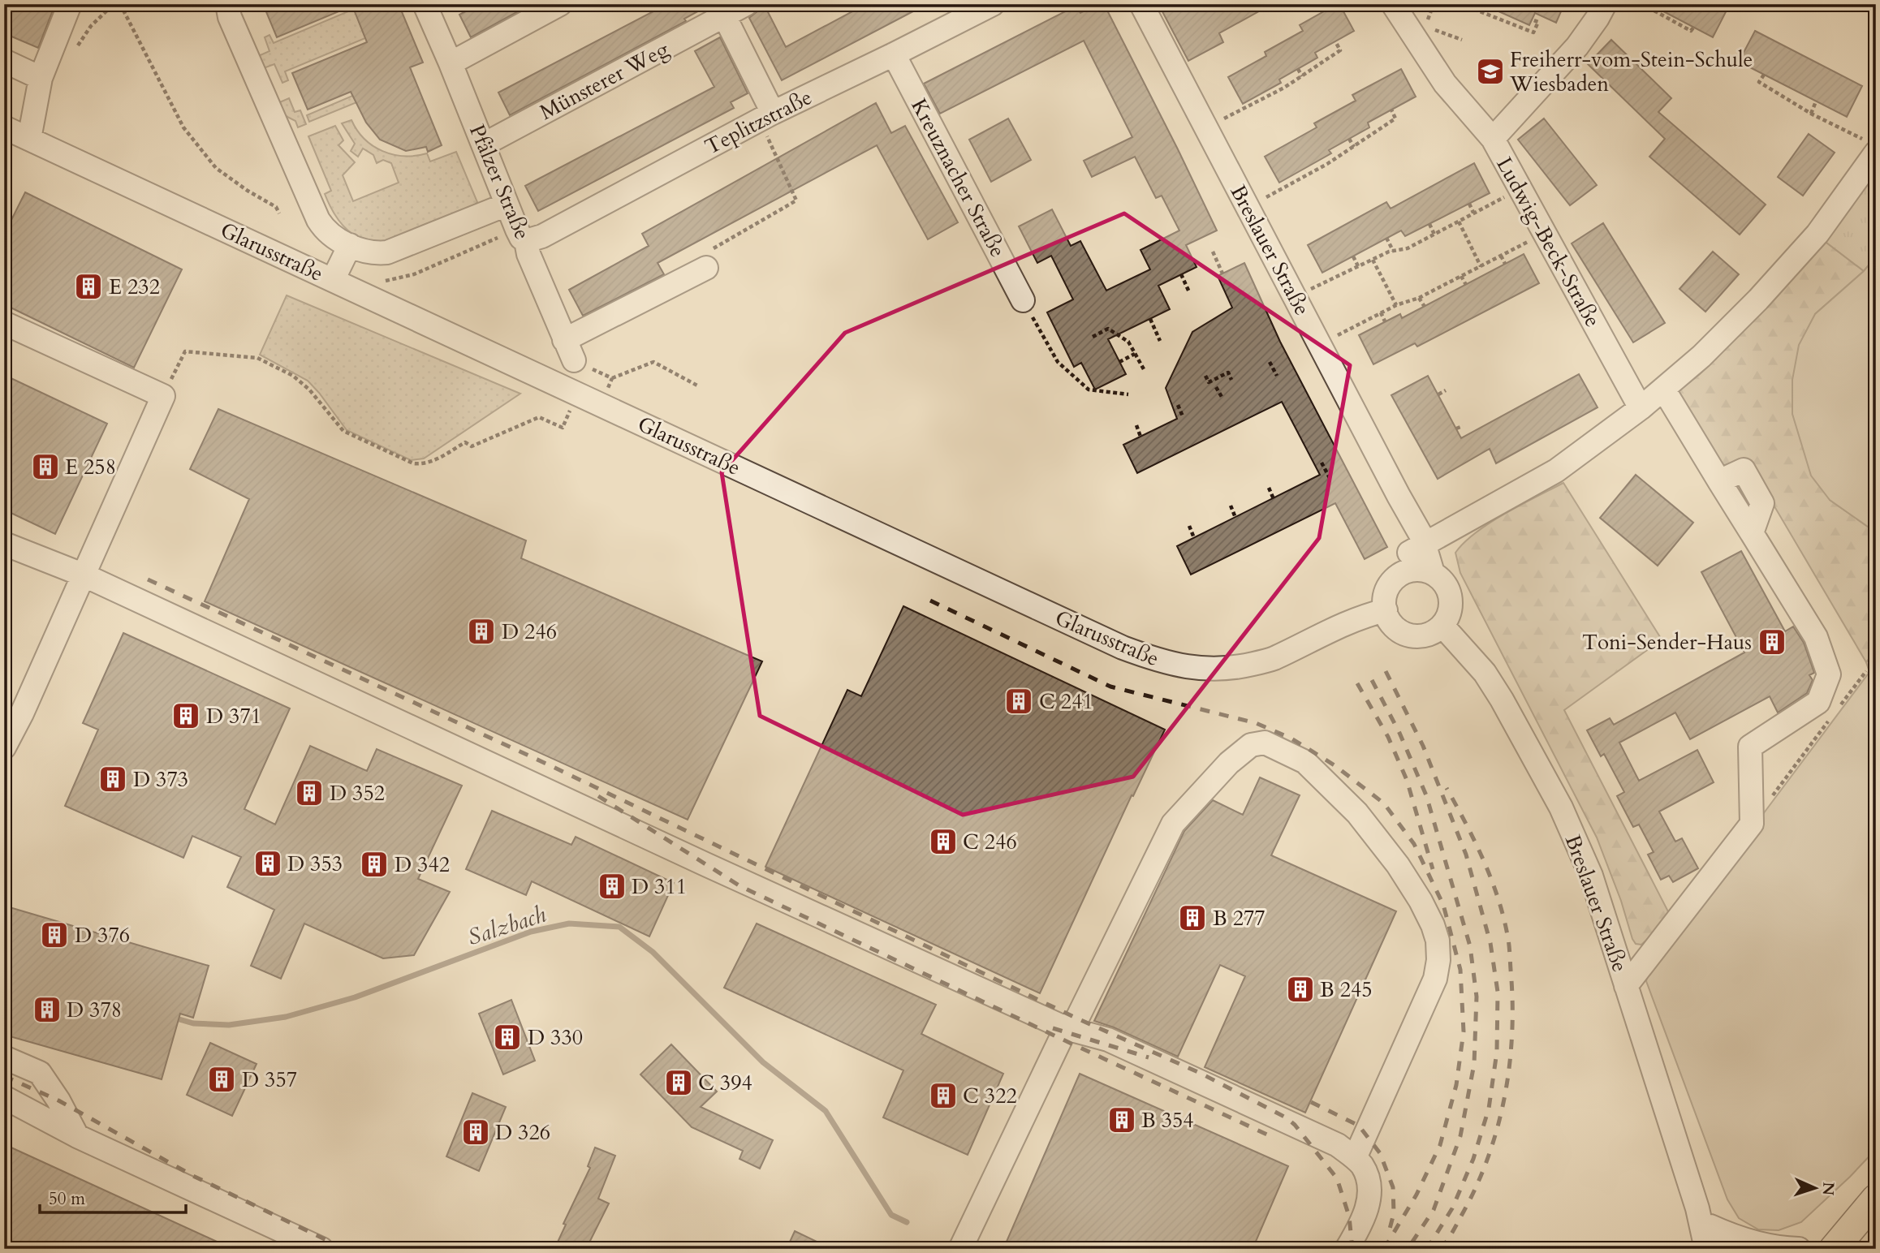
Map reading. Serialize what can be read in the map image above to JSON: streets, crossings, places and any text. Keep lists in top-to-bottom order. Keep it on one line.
{"streets":{"street":["Münsterer Weg","Teplitzstraße","Kreuznacher Straße","Pfälzer Straße","Ludwig-Beck-Straße","Breslauer Straße","Glarusstraße"]},"crossings":[["Münsterer Weg","Pfälzer Straße"],["Teplitzstraße","Kreuznacher Straße"],["Teplitzstraße","Pfälzer Straße"],["Breslauer Straße","Glarusstraße"]],"water":["Salzbach"],"places":{"school or university":["Freiherr-vom-Stein-Schule Wiesbaden"],"building":["E 232","E 258","D 246","Toni-Sender-Haus","C 241","D 371","D 373","D 352","C 246","D 353","D 342","D 311","B 277","D 376","B 245","D 378","D 330","D 357","C 394","C 322","B 354","D 326"]},"scale_bar":"50 m","north":"right"}
